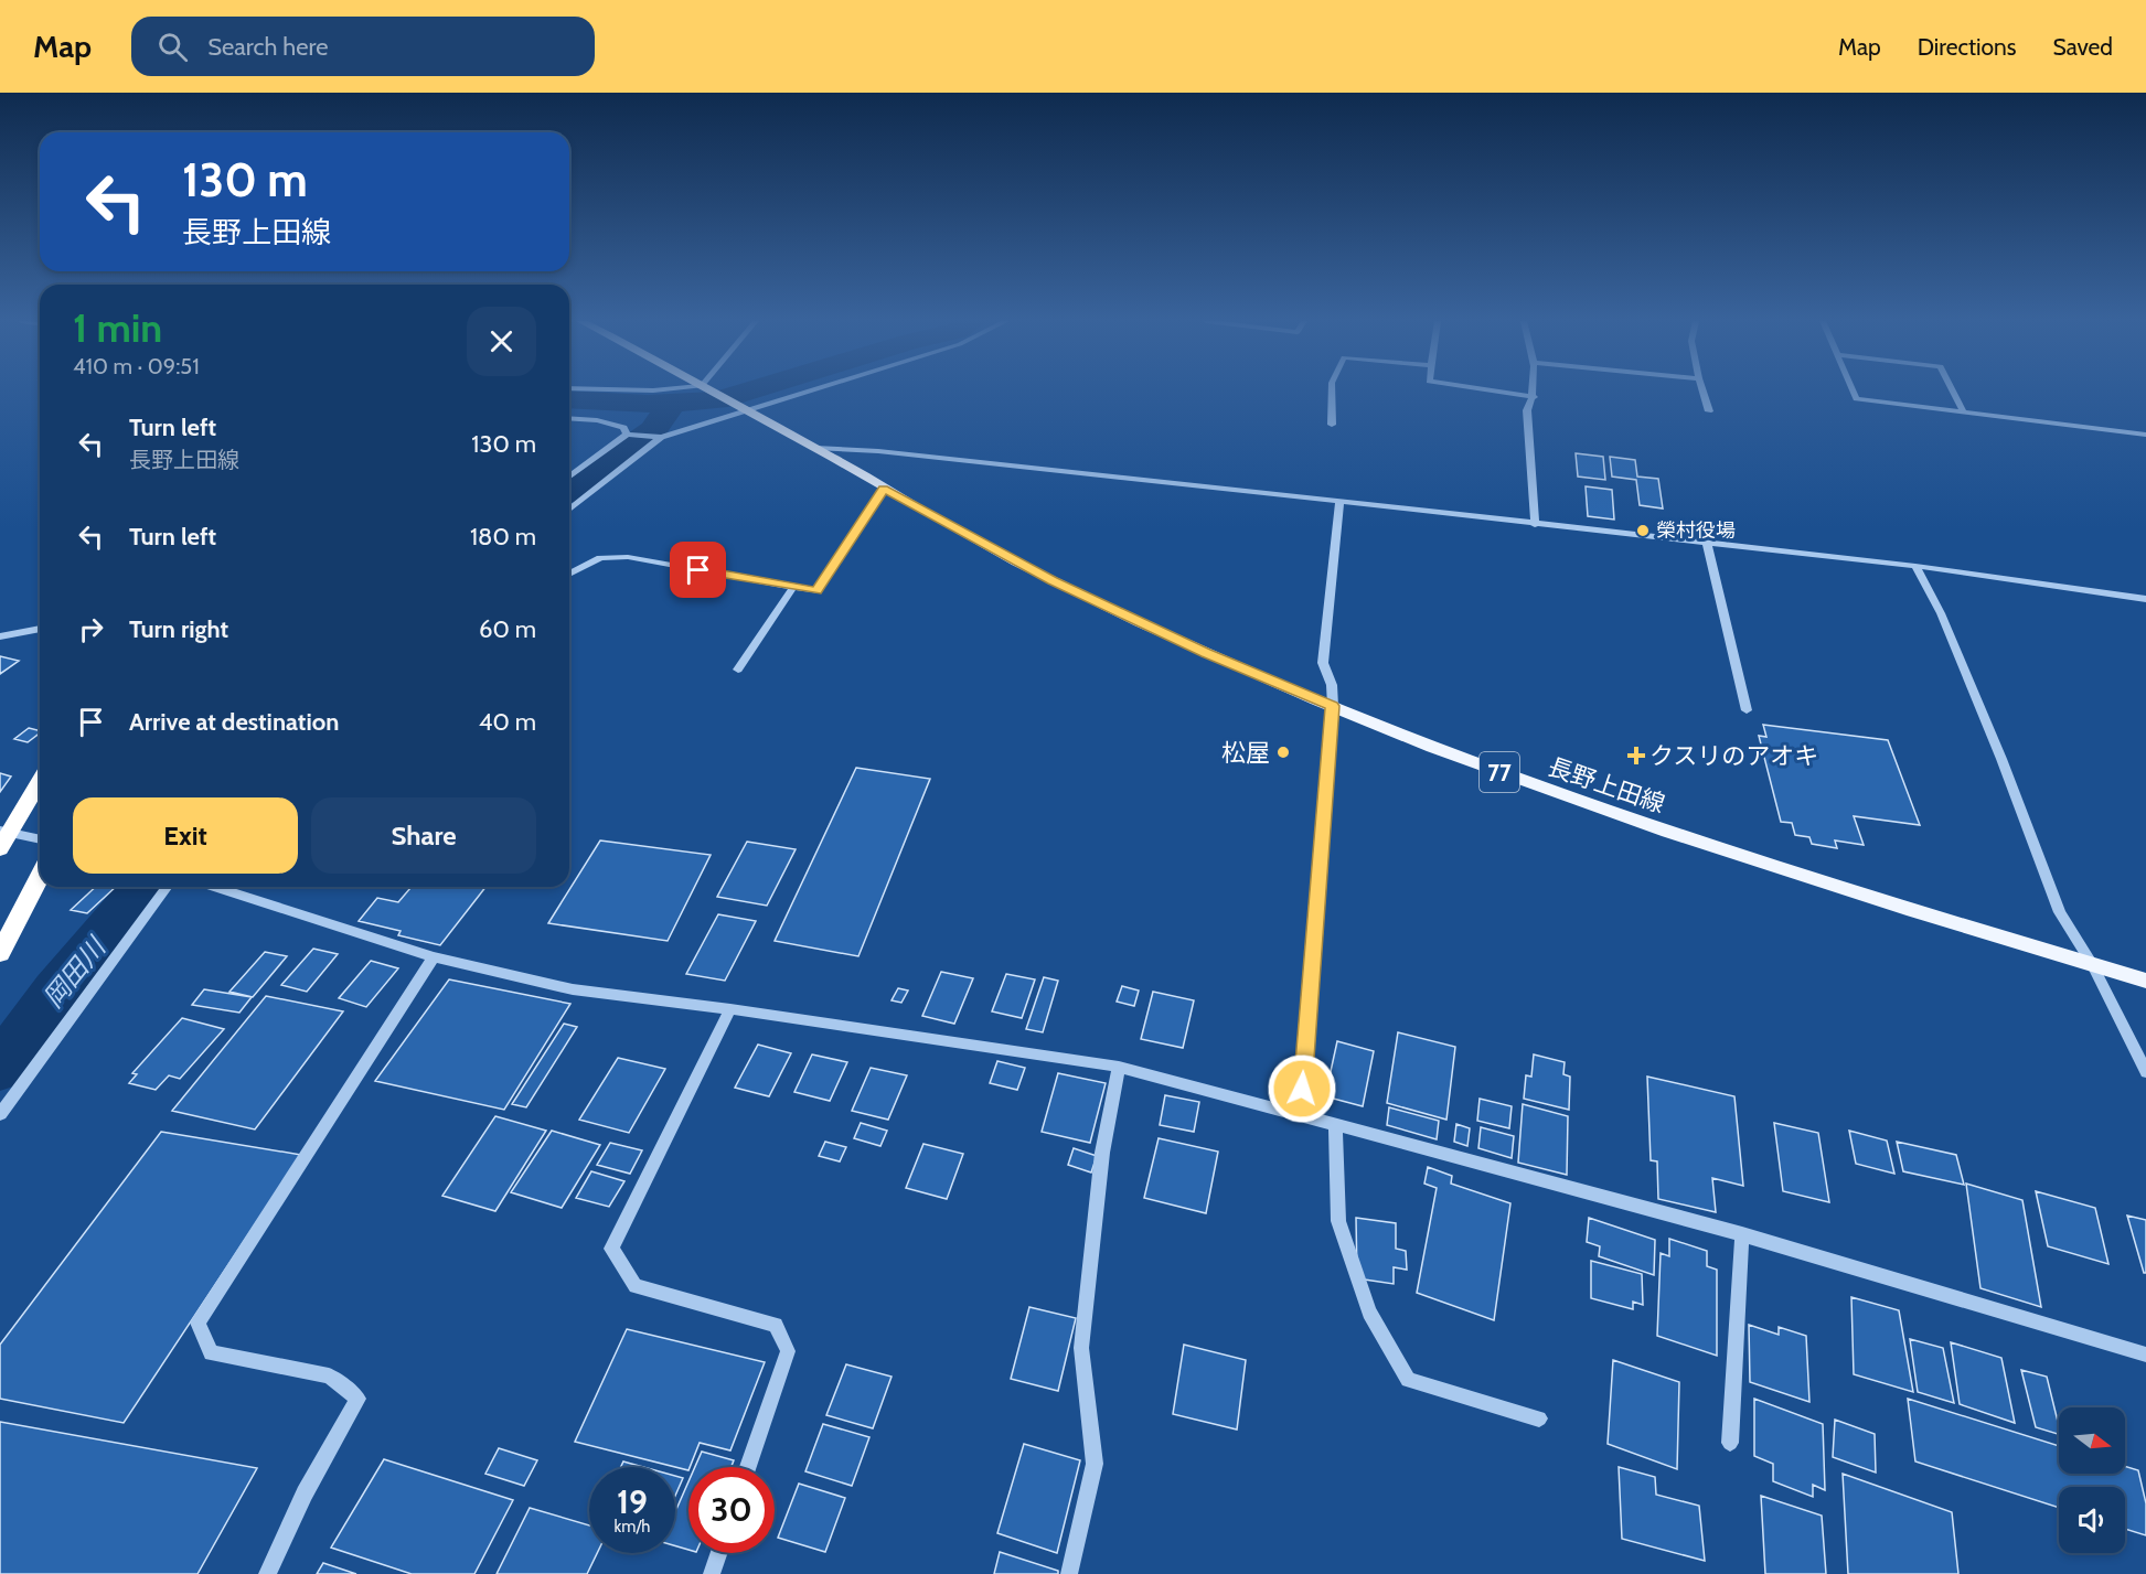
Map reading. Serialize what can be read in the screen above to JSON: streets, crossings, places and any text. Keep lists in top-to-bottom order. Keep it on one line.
{"streets":{"main road":["77","長野上田線"]},"water":["岡田川"],"places":{"other":["榮村役場","松屋"],"health":["クスリのアオキ"]},"north":"right","page":{"header":"Map","search":"Search here","nav":["Map","Directions","Saved"],"turn":["130 m","長野上田線"],"heading":["1 min","410 m · 09:51"],"list":[{"name":"Turn left","note":"長野上田線","value":"130 m"},{"name":"Turn left","value":"180 m"},{"name":"Turn right","value":"60 m"},{"name":"Arrive at destination","value":"40 m"}],"buttons":["Exit","Share"],"speed":"19 km/h","limit":"30"}}
